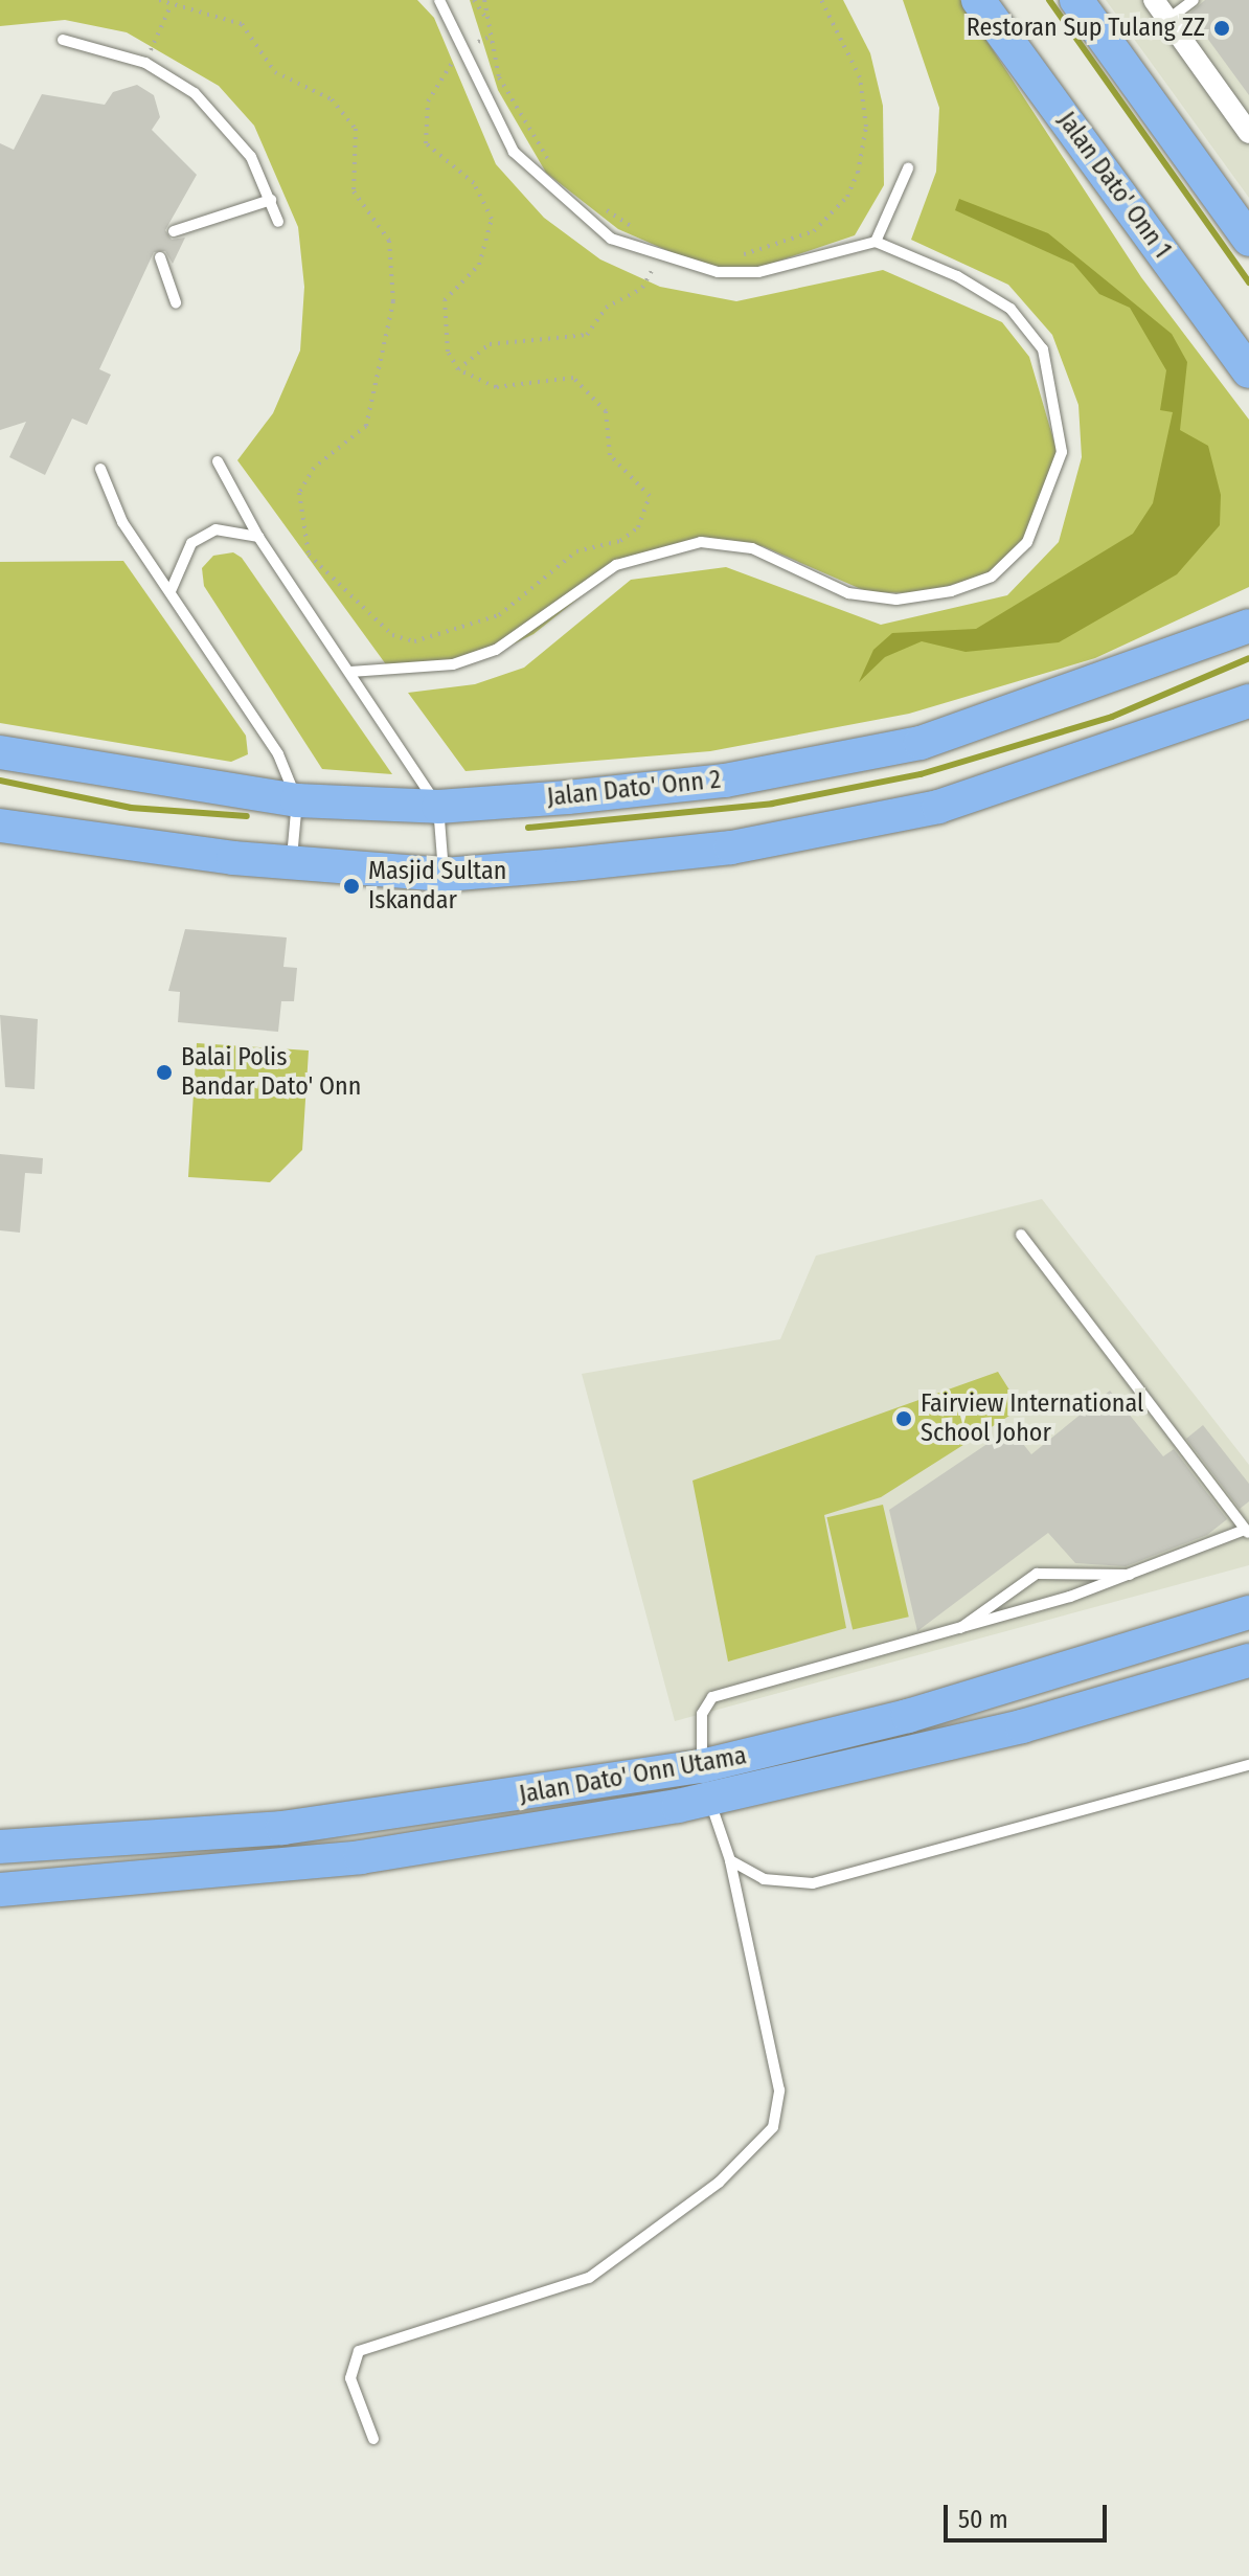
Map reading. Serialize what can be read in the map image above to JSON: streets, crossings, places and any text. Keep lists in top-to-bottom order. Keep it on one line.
{"streets":{"main road":["Jalan Dato' Onn 1","Jalan Dato' Onn 2","Jalan Dato' Onn Utama"]},"places":["Restoran Sup Tulang ZZ","Masjid Sultan Iskandar","Balai Polis Bandar Dato' Onn","Fairview International School Johor"],"scale_bar":"50 m"}
